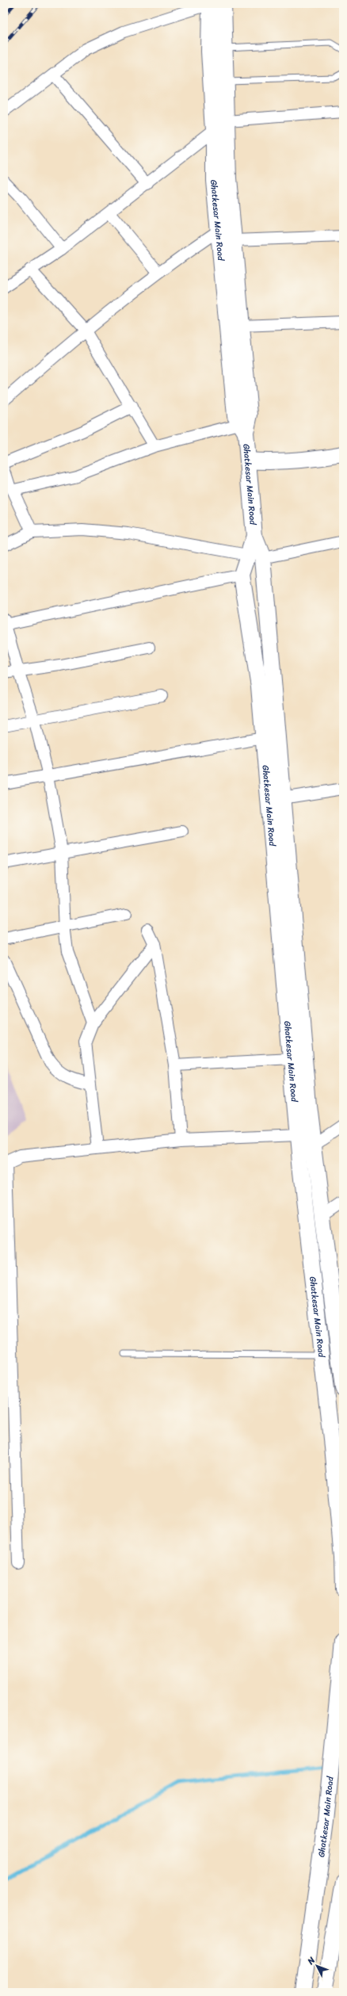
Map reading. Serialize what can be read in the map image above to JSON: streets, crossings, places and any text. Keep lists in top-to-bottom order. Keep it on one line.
{"streets":{"main road":["Ghatkesar Main Road"]},"north":"top left"}
